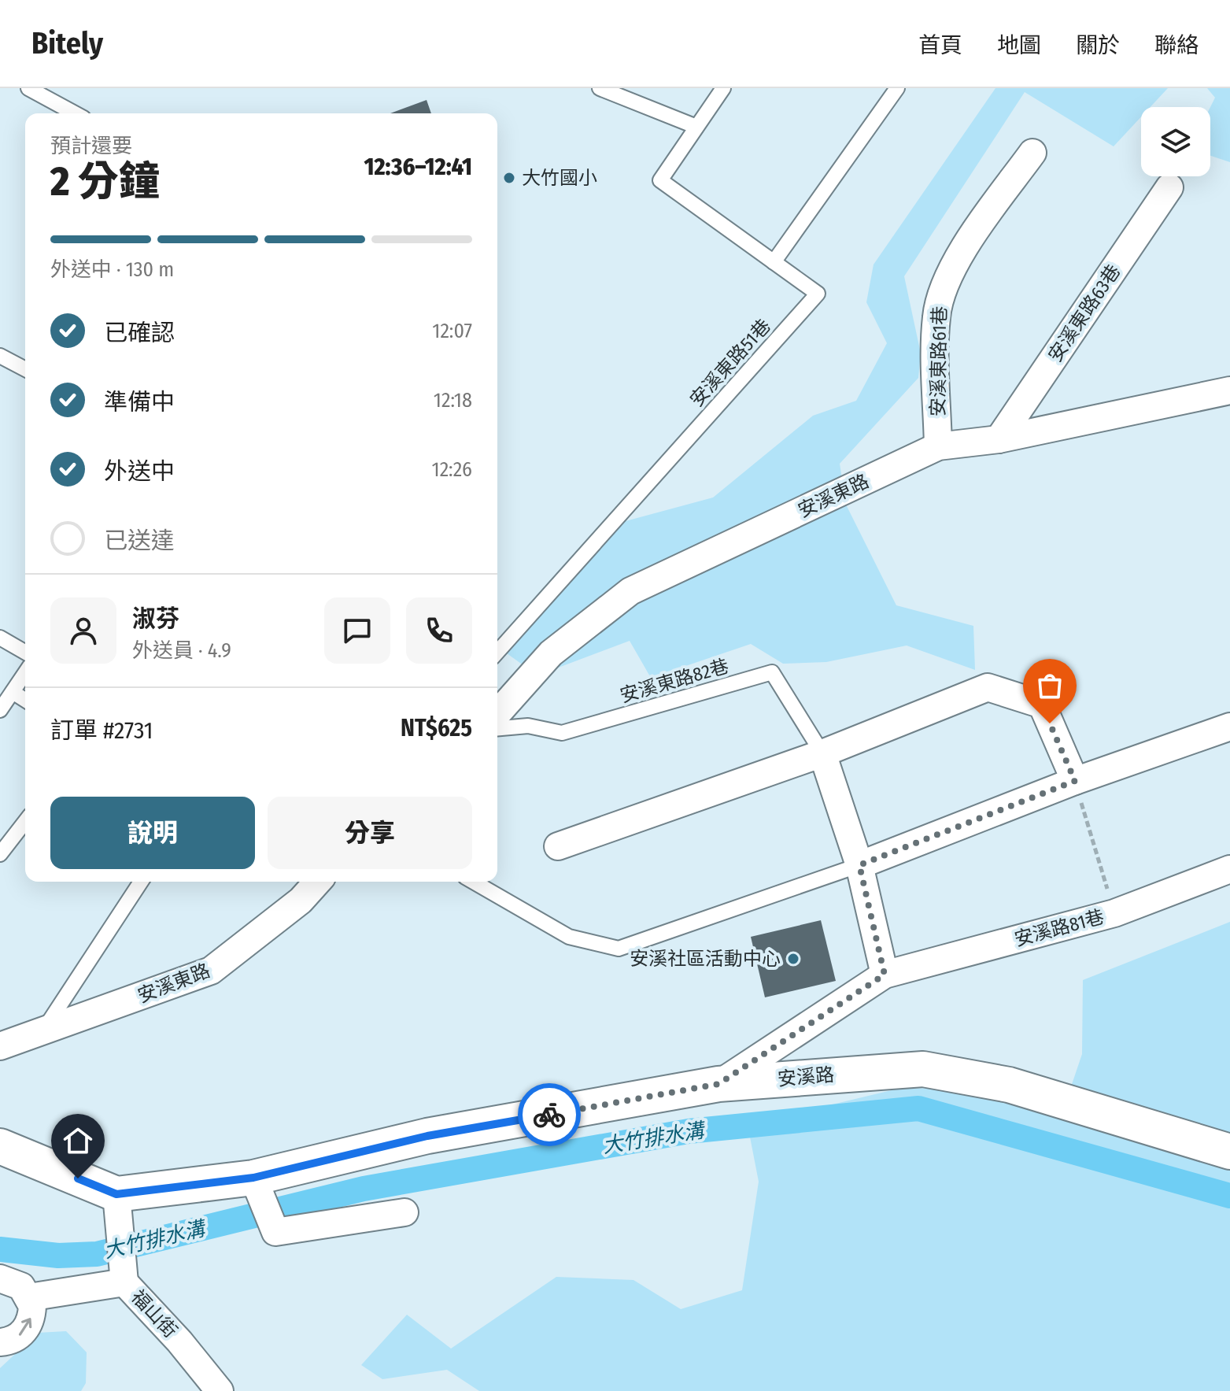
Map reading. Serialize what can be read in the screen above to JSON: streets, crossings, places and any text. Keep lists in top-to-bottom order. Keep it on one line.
{"streets":{"street":["安溪東路63巷","安溪東路61巷","安溪東路","安溪路81巷","安溪路","福山街"],"lane":["安溪東路51巷","安溪東路82巷"]},"crossings":[["安溪東路63巷","安溪東路"],["安溪東路61巷","安溪東路"],["安溪路81巷","安溪路"]],"water":["大竹排水溝"],"places":["大竹國小","安溪社區活動中心"],"page":{"header":"Bitely","nav":["首頁","地圖","關於","聯絡"],"heading":["2 分鐘","預計還要","12:36–12:41"],"panel":["淑芬","外送員 · 4.9","訂單 #2731","NT$625"],"bar":"外送中 · 130 m","list":[["已確認","12:07"],["準備中","12:18"],["外送中","12:26"],"已送達"],"buttons":["說明","分享"]}}
